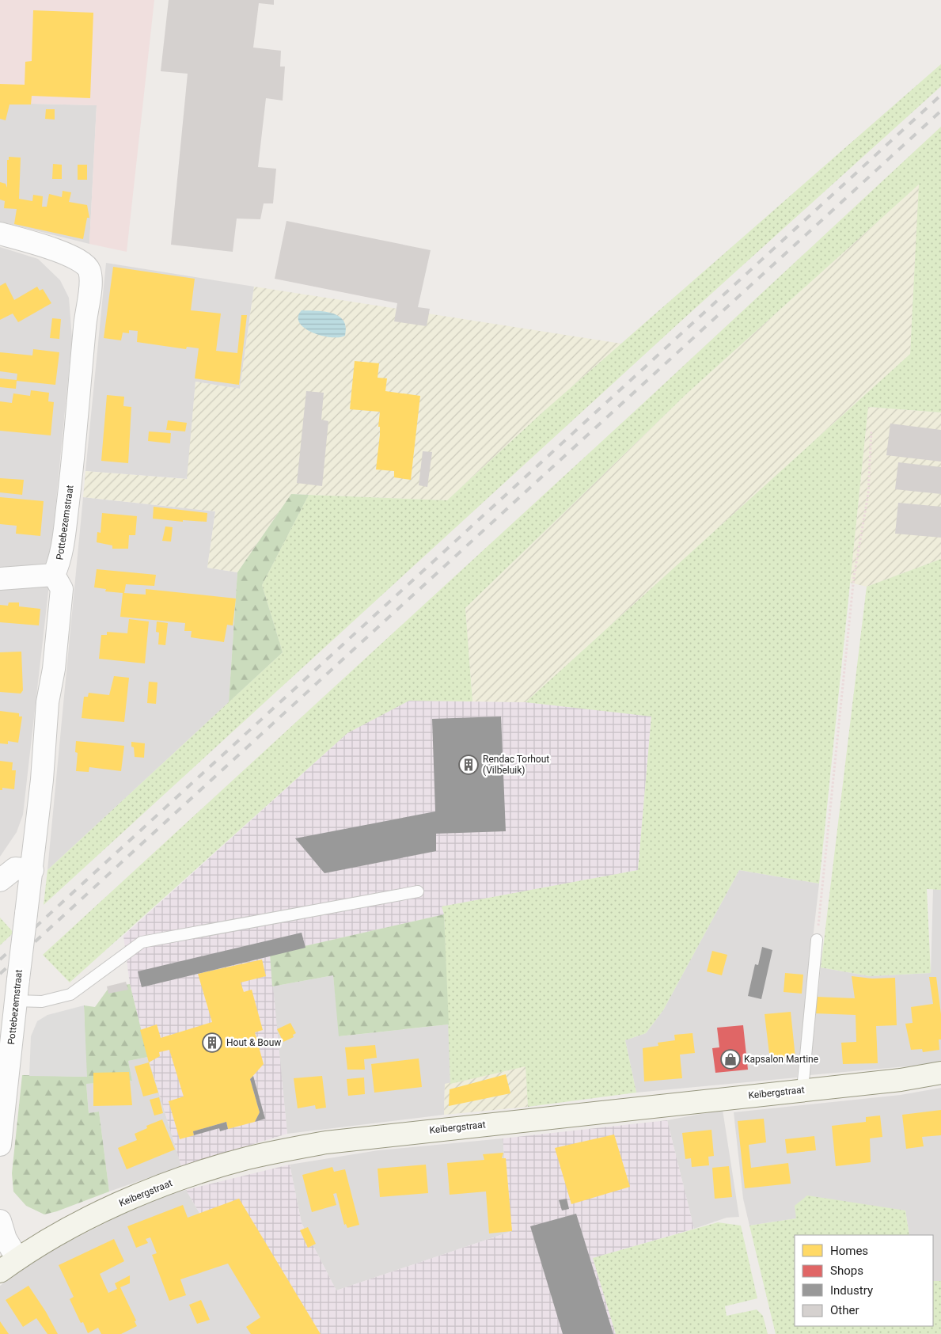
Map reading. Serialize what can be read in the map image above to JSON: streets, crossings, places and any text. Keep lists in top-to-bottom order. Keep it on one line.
{"streets":{"street":["Pottebezemstraat","Keibergstraat"]},"places":{"building":["Rendac Torhout (Vilbeluik)","Hout & Bouw"],"shop":["Kapsalon Martine"]},"legend":["Homes","Shops","Industry","Other"]}
